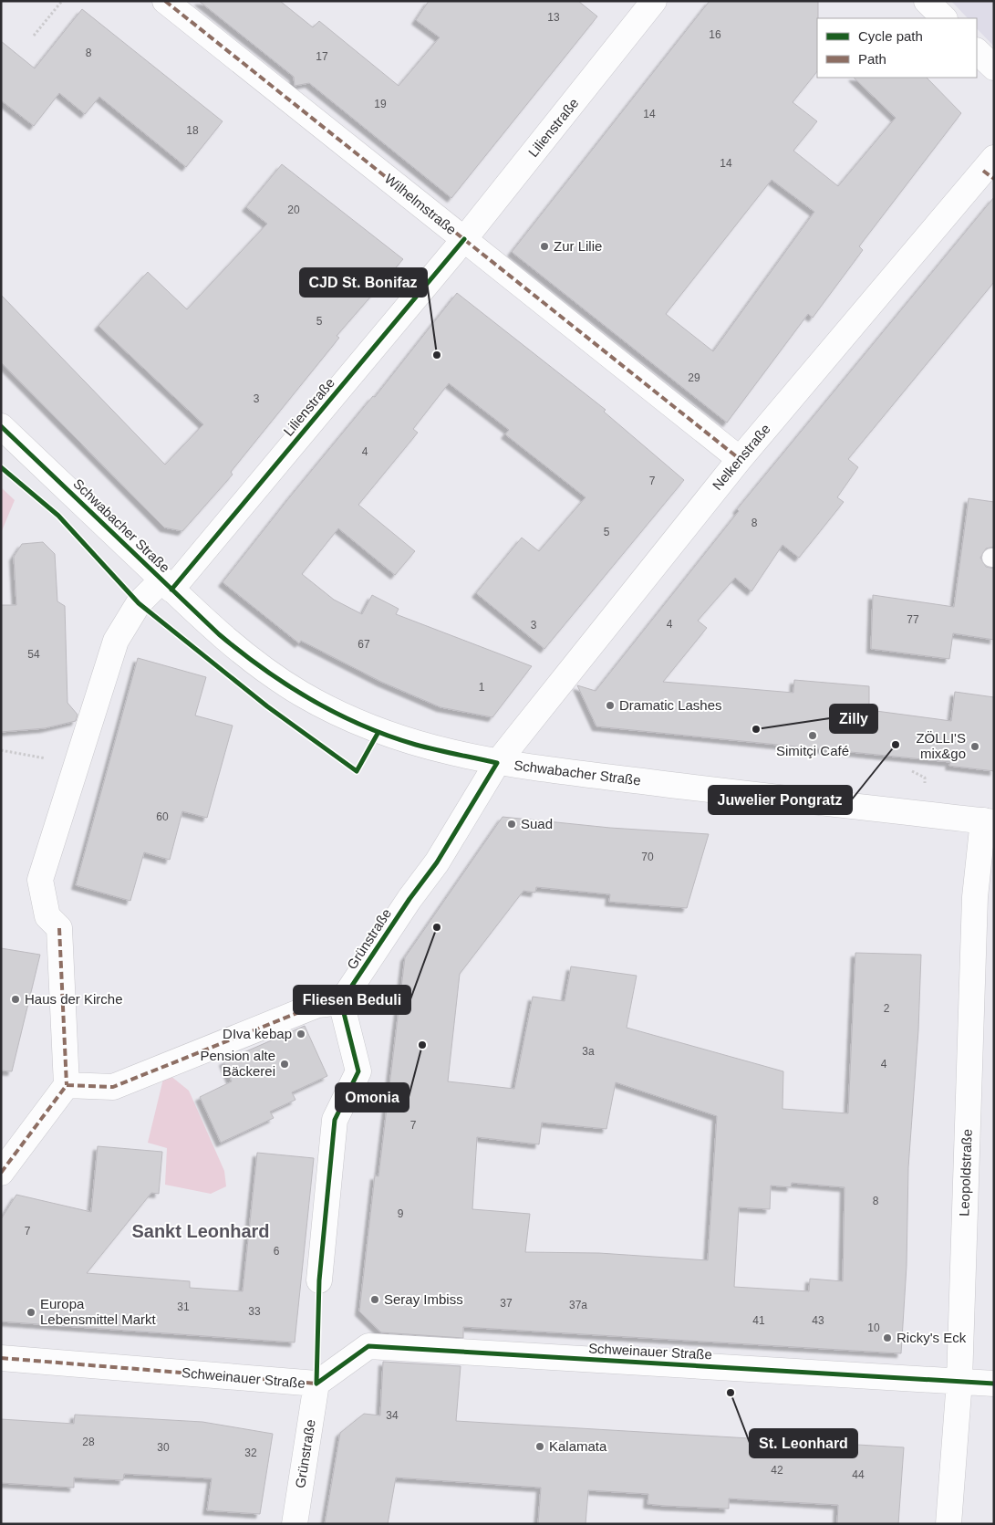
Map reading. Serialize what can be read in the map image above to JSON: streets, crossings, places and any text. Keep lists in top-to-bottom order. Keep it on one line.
{"streets":{"street":["Lilienstraße","Wilhelmstraße","Nelkenstraße","Schwabacher Straße","Grünstraße","Leopoldstraße","Schweinauer Straße"]},"crossings":[["Lilienstraße","Wilhelmstraße"],["Lilienstraße","Schwabacher Straße"],["Wilhelmstraße","Nelkenstraße"],["Nelkenstraße","Schwabacher Straße"],["Nelkenstraße","Grünstraße"],["Schwabacher Straße","Grünstraße"],["Schwabacher Straße","Leopoldstraße"],["Grünstraße","Schweinauer Straße"],["Leopoldstraße","Schweinauer Straße"]],"districts":["Sankt Leonhard"],"places":["Zur Lilie","CJD St. Bonifaz","Dramatic Lashes","Zilly","Simitçi Café","Juwelier Pongratz","ZÖLLI'S mix&go","Suad","Fliesen Beduli","Haus der Kirche","DIva kebap","Omonia","Pension alte Bäckerei","Seray Imbiss","Europa Lebensmittel Markt","Ricky's Eck","St. Leonhard","Kalamata"],"house_numbers":["13","16","8","17","19","14","18","14","20","5","29","3","4","7","8","5","77","4","3","67","54","1","60","70","2","3a","4","7","8","9","7","6","37","37a","31","33","41","43","10","34","28","30","32","42","44"],"legend":["Cycle path","Path"]}
